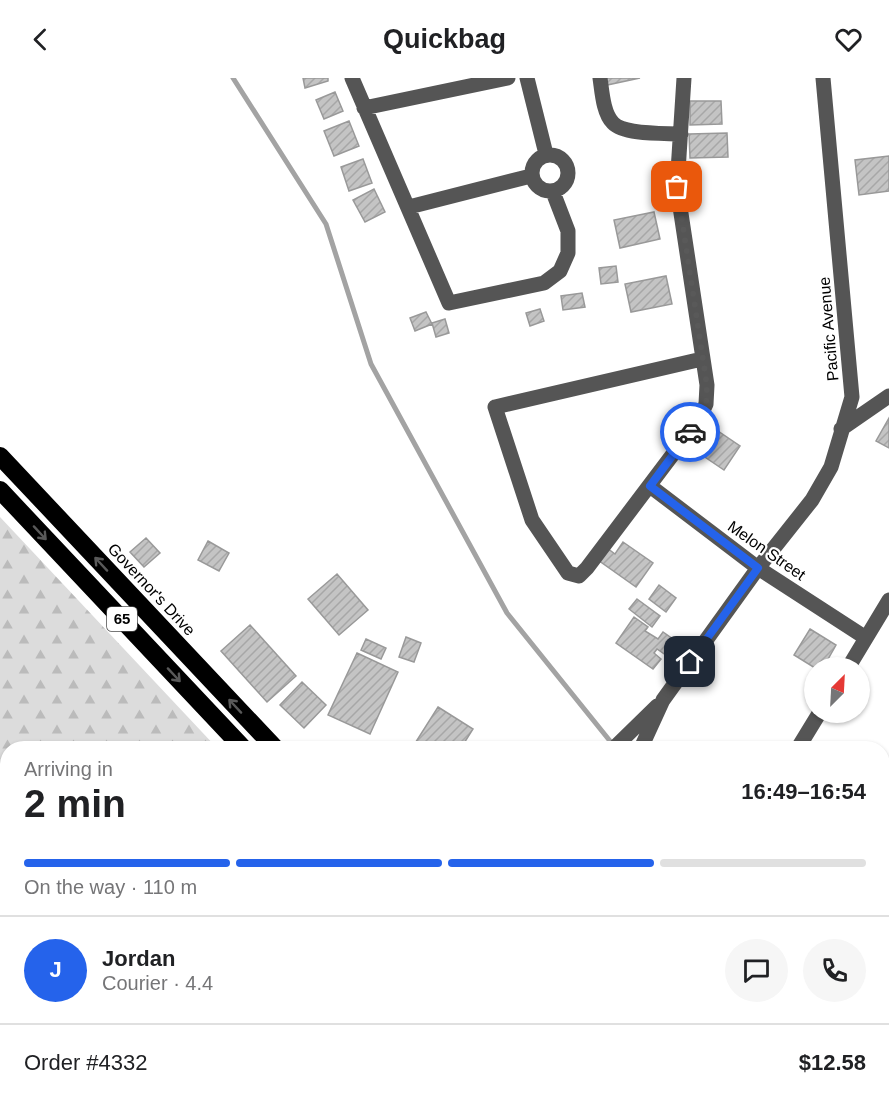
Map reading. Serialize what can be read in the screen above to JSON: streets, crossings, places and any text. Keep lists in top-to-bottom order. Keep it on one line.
{"streets":{"highway":["Governor's Drive","65"],"street":["Pacific Avenue","Melon Street"]},"crossings":[["Pacific Avenue","Melon Street"]],"north":"top right","page":{"header":"Quickbag","heading":["2 min","Arriving in","16:49–16:54"],"panel":["Jordan","Courier · 4.4","Order #4332","$12.58"],"bar":"On the way · 110 m","round":"J"}}
